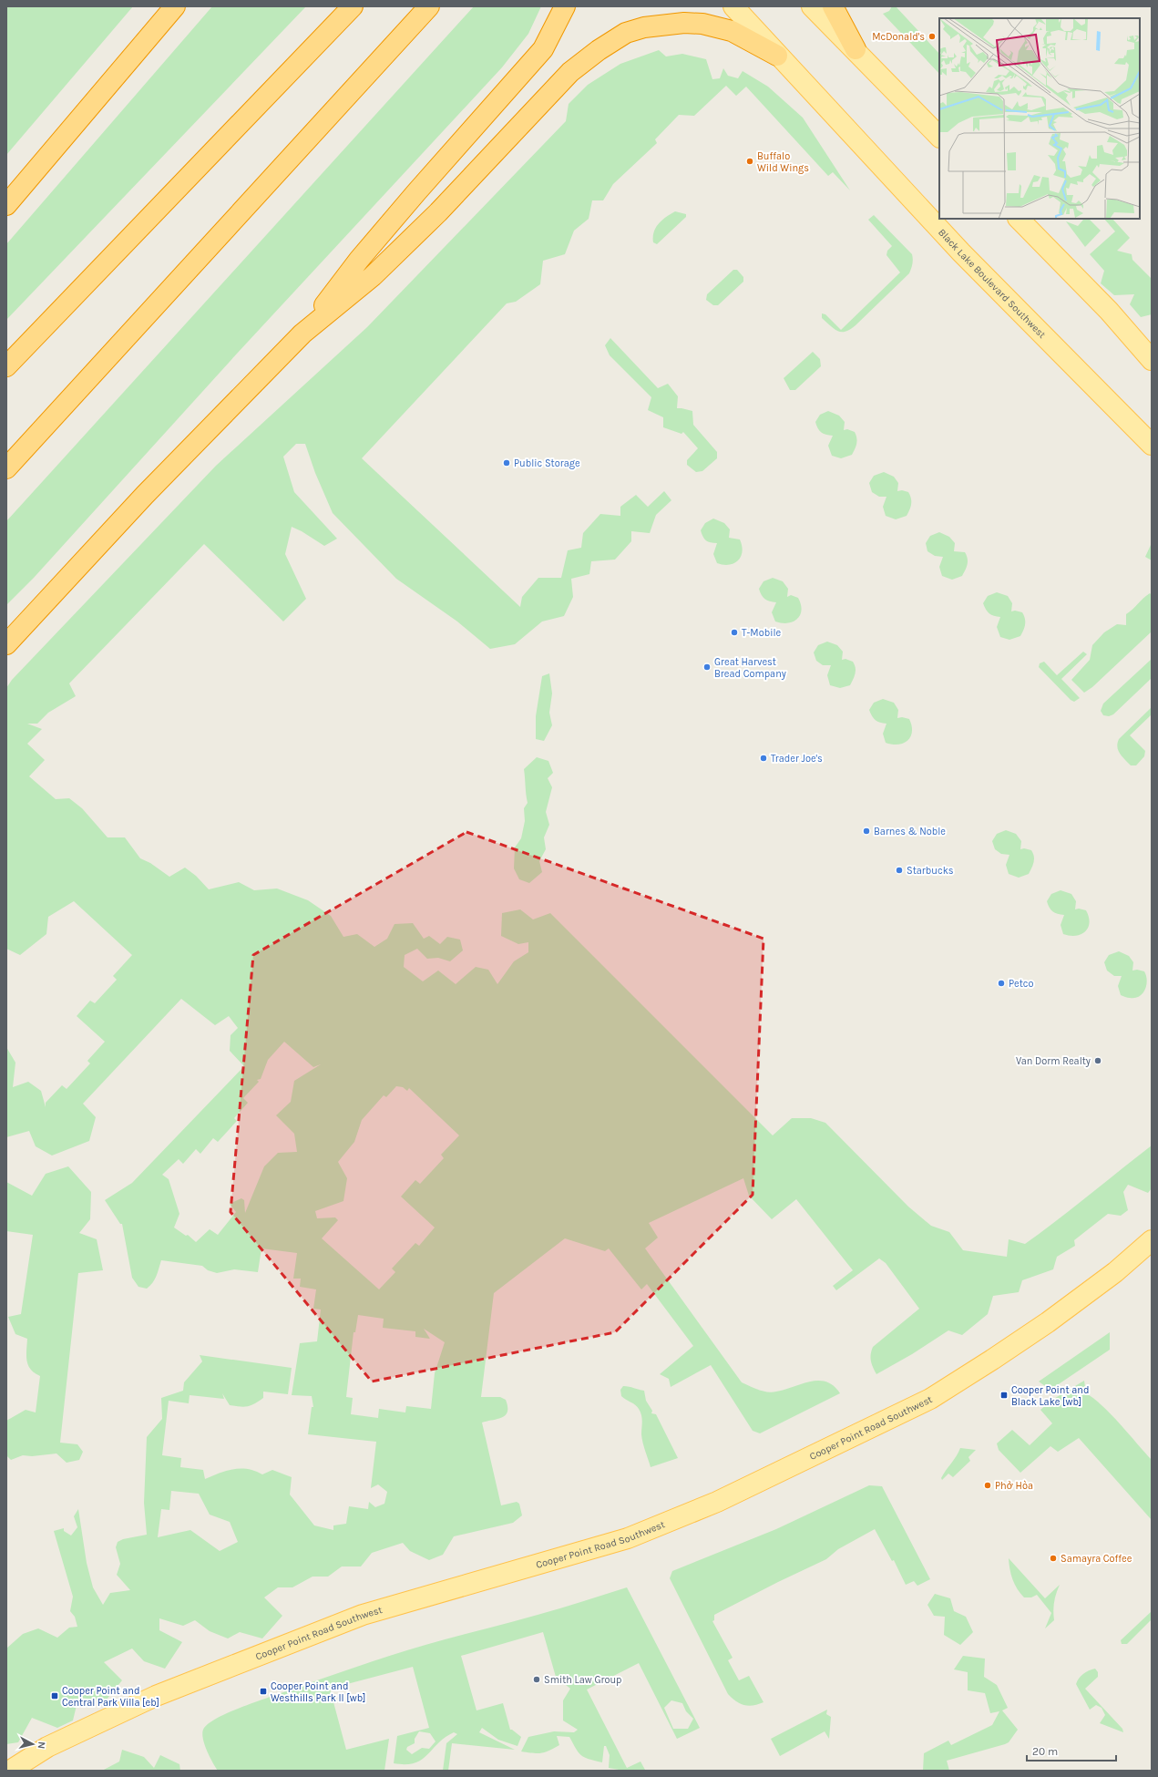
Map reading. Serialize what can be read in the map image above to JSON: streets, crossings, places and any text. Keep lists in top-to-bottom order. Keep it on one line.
{"streets":{"main road":["Black Lake Boulevard Southwest","Cooper Point Road Southwest"]},"places":{"other":["McDonald's","Buffalo Wild Wings","Public Storage","T-Mobile","Great Harvest Bread Company","Trader Joe's","Barnes & Noble","Starbucks","Petco","Van Dorm Realty","Phở Hòa","Samayra Coffee","Smith Law Group"],"transit":["Cooper Point and Black Lake [wb]","Cooper Point and Westhills Park II [wb]","Cooper Point and Central Park Villa [eb]"]},"scale_bar":"20 m","north":"right"}
